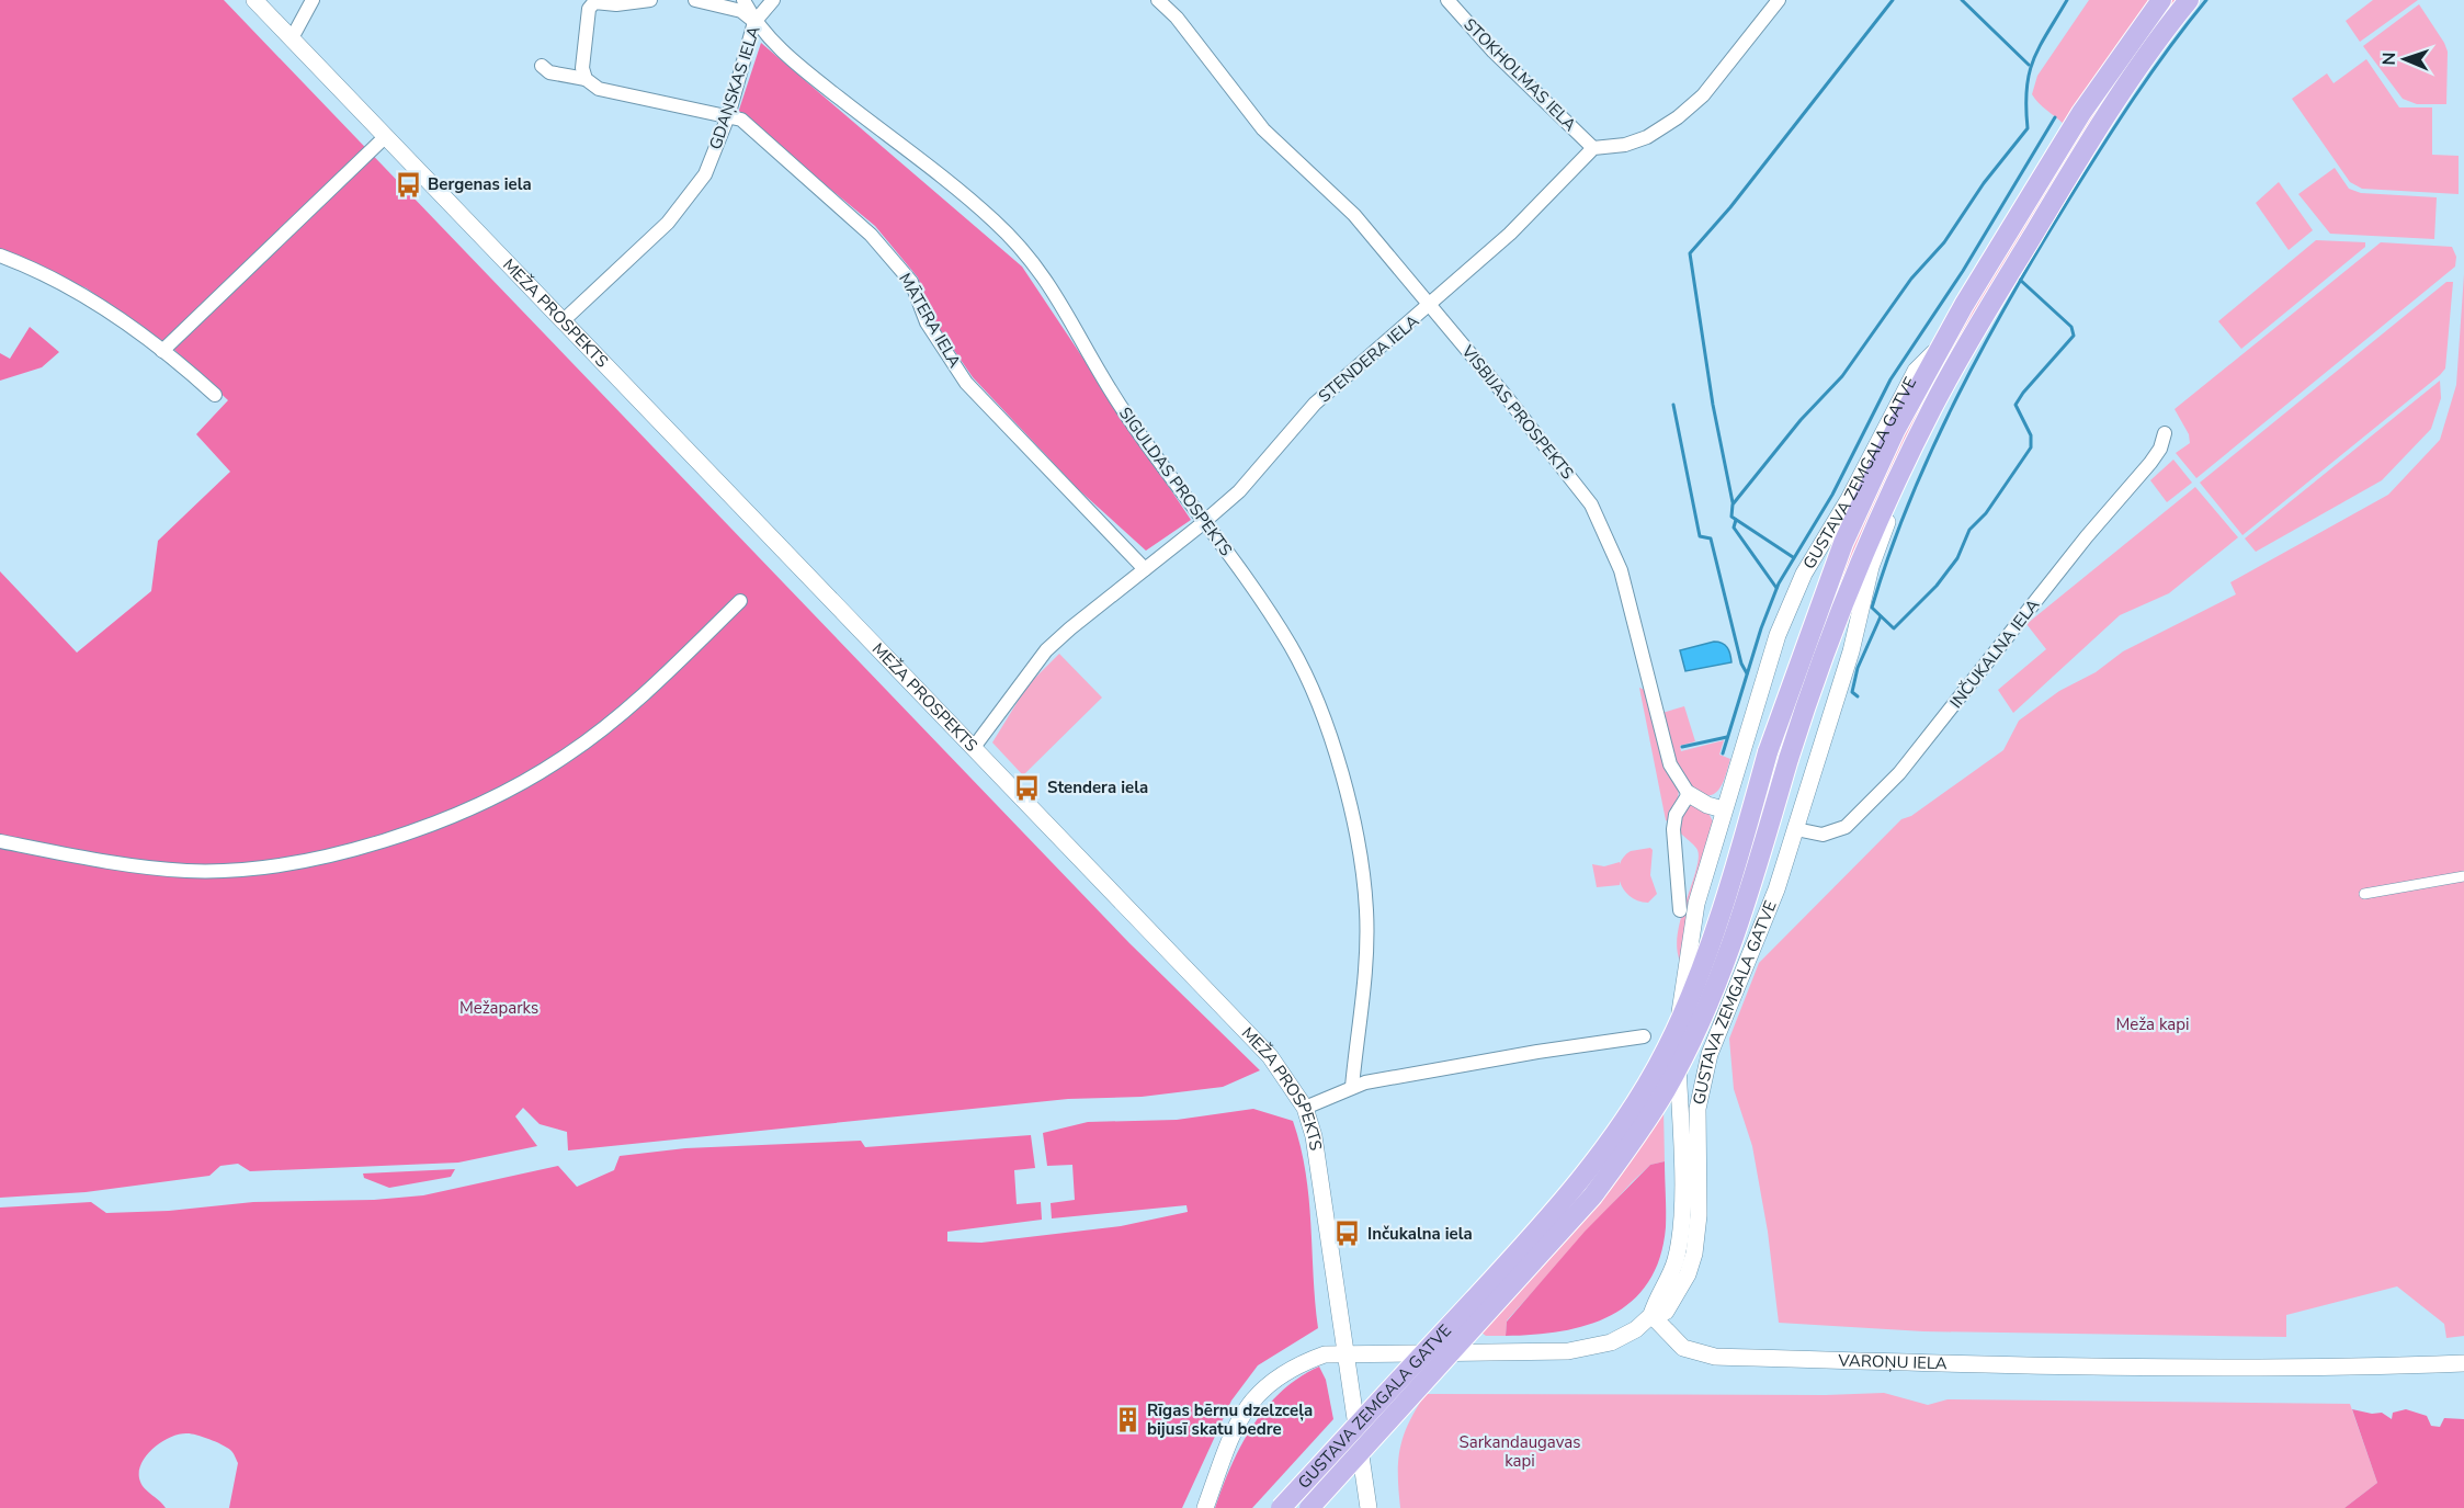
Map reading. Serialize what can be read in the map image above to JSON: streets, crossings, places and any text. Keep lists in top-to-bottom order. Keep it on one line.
{"streets":{"main road":["GUSTAVA ZEMGALA GATVE"],"street":["STOKHOLMAS IELA","GDAŅSKAS IELA","MEŽA PROSPEKTS","MĀTERA IELA","STENDERA IELA","VISBIJAS PROSPEKTS","SIGULDAS PROSPEKTS","INČUKALNA IELA","VAROŅU IELA"]},"crossings":[["STOKHOLMAS IELA","STENDERA IELA"],["GDAŅSKAS IELA","MEŽA PROSPEKTS"],["GDAŅSKAS IELA","MĀTERA IELA"],["GDAŅSKAS IELA","SIGULDAS PROSPEKTS"],["MEŽA PROSPEKTS","STENDERA IELA"],["MĀTERA IELA","STENDERA IELA"],["STENDERA IELA","VISBIJAS PROSPEKTS"],["STENDERA IELA","SIGULDAS PROSPEKTS"],["GUSTAVA ZEMGALA GATVE","INČUKALNA IELA"],["GUSTAVA ZEMGALA GATVE","VAROŅU IELA"]],"parks":["Mežaparks","Meža kapi","Sarkandaugavas kapi"],"places":{"bus stop":["Bergenas iela","Stendera iela","Inčukalna iela"],"building":["Rīgas bērnu dzelzceļa bijusī skatu bedre"]},"north":"left"}
